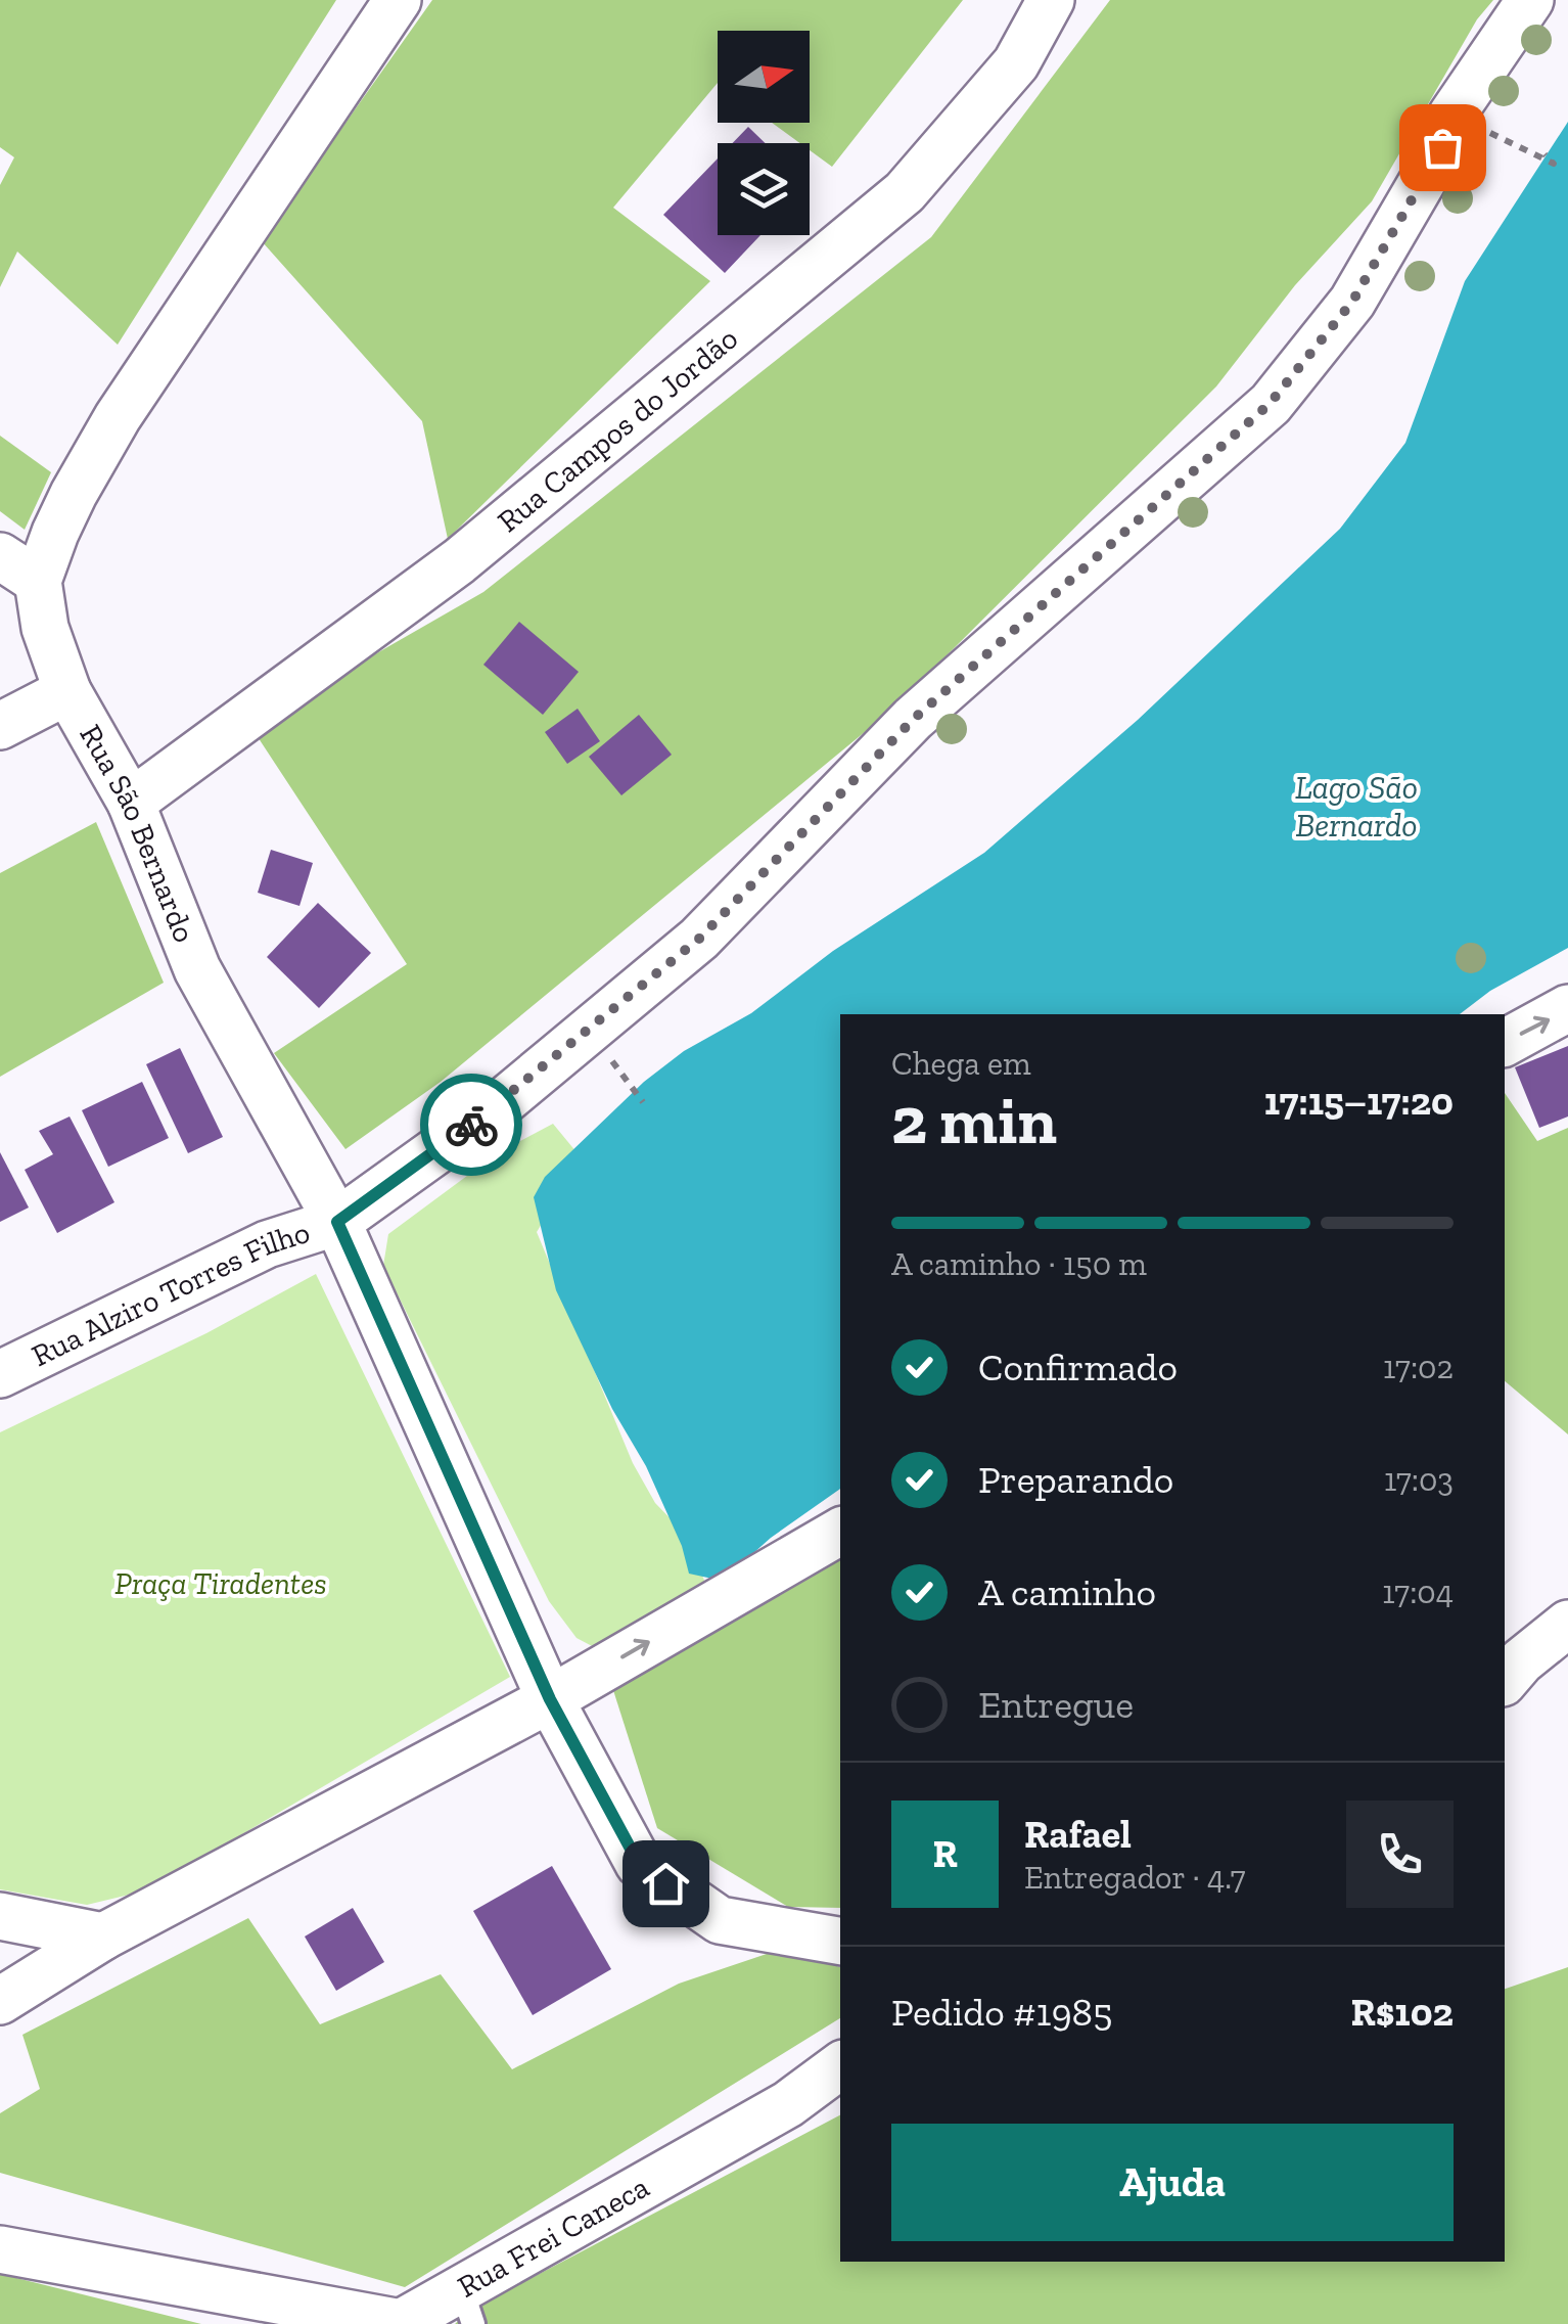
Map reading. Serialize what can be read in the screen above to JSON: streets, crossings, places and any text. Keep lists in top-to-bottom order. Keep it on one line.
{"streets":{"street":["Rua Campos do Jordão","Rua São Bernardo","Rua Alziro Torres Filho","Rua Frei Caneca"]},"crossings":[["Rua Campos do Jordão","Rua São Bernardo"],["Rua São Bernardo","Rua Alziro Torres Filho"]],"water":["Lago São Bernardo"],"parks":["Praça Tiradentes"],"north":"right","page":{"heading":["2 min","Chega em","17:15–17:20"],"panel":["Rafael","Entregador · 4.7","Pedido #1985","R$102"],"bar":"A caminho · 150 m","list":[["Confirmado","17:02"],["Preparando","17:03"],["A caminho","17:04"],"Entregue"],"round":"R","buttons":"Ajuda"}}
